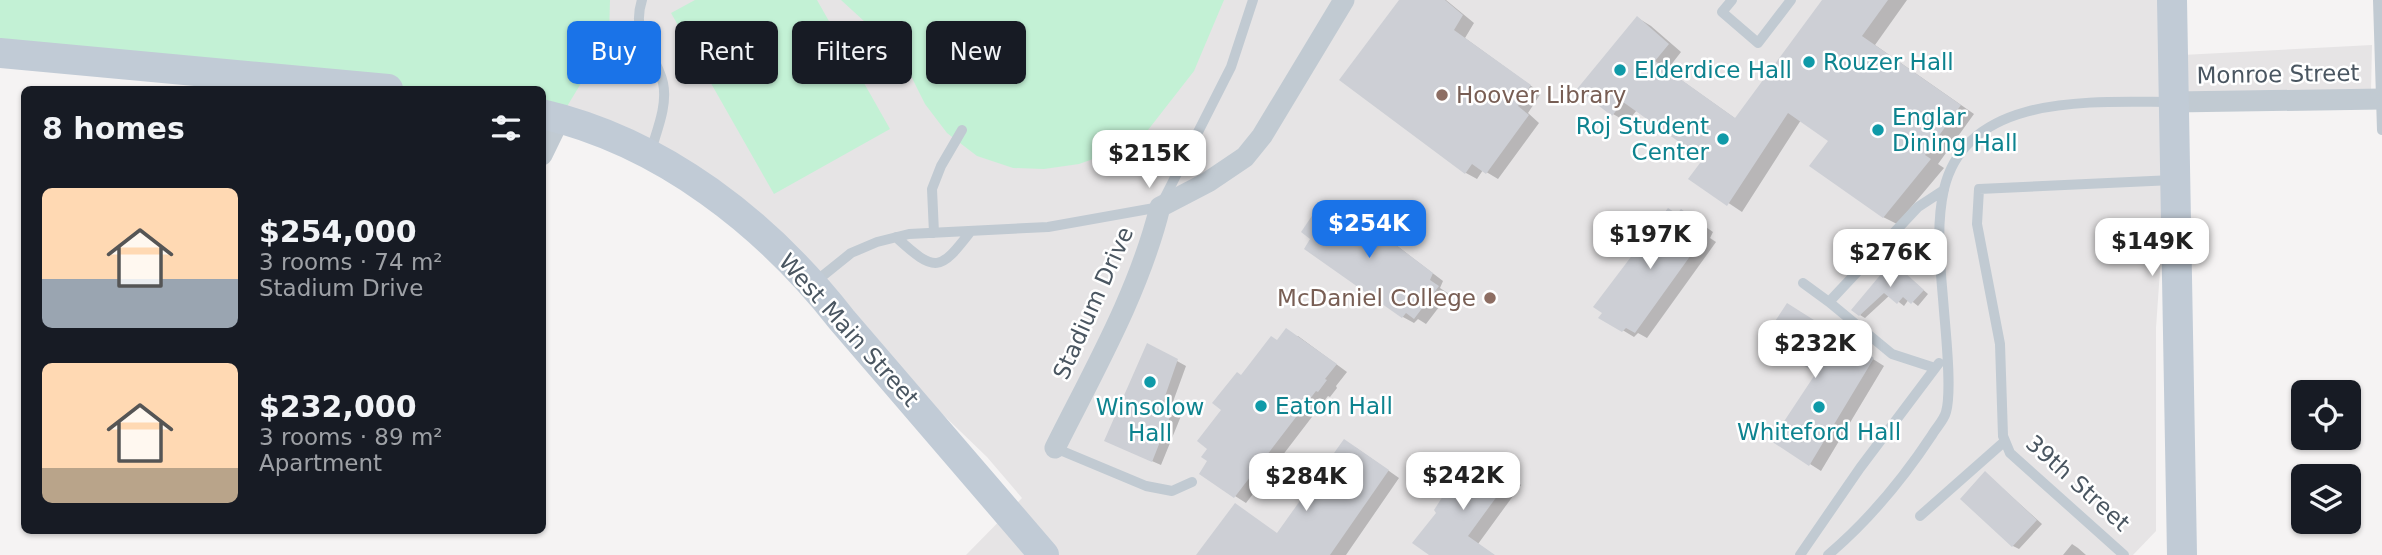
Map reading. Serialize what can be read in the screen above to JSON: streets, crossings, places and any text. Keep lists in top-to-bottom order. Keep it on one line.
{"streets":{"street":["Monroe Street","Stadium Drive","West Main Street"],"lane":["39th Street"]},"places":["Rouzer Hall","Elderdice Hall","Hoover Library","Englar Dining Hall","Roj Student Center","McDaniel College","Winsolow Hall","Eaton Hall","Whiteford Hall"],"page":{"chip":["Buy","Rent","Filters","New"],"heading":"8 homes","price":["$215K","$254K","$197K","$149K","$276K","$232K","$242K","$284K"],"list":[{"name":"$254,000","note":"3 rooms · 74 m² · Stadium Drive"},{"name":"$232,000","note":"3 rooms · 89 m² · Apartment"}]}}
